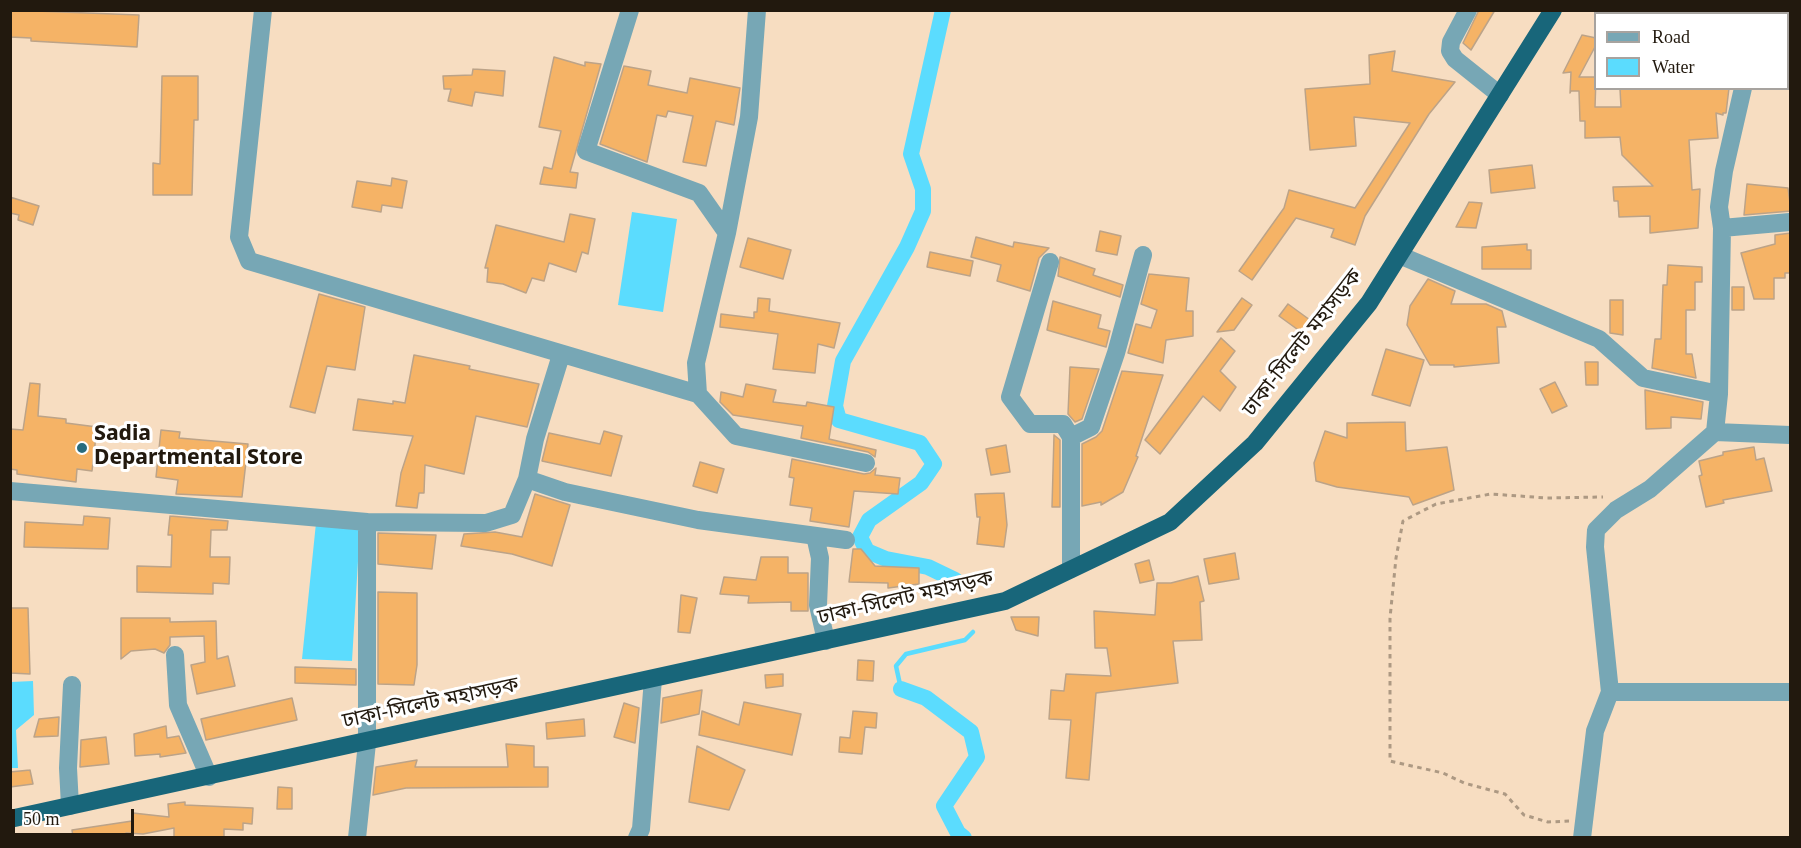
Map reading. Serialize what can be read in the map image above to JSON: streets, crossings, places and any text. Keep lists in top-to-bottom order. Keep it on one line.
{"streets":{"highway":["ঢাকা-সিলেট মহাসড়ক"]},"places":["Sadia Departmental Store"],"legend":["Road","Water"],"scale_bar":"50 m"}
